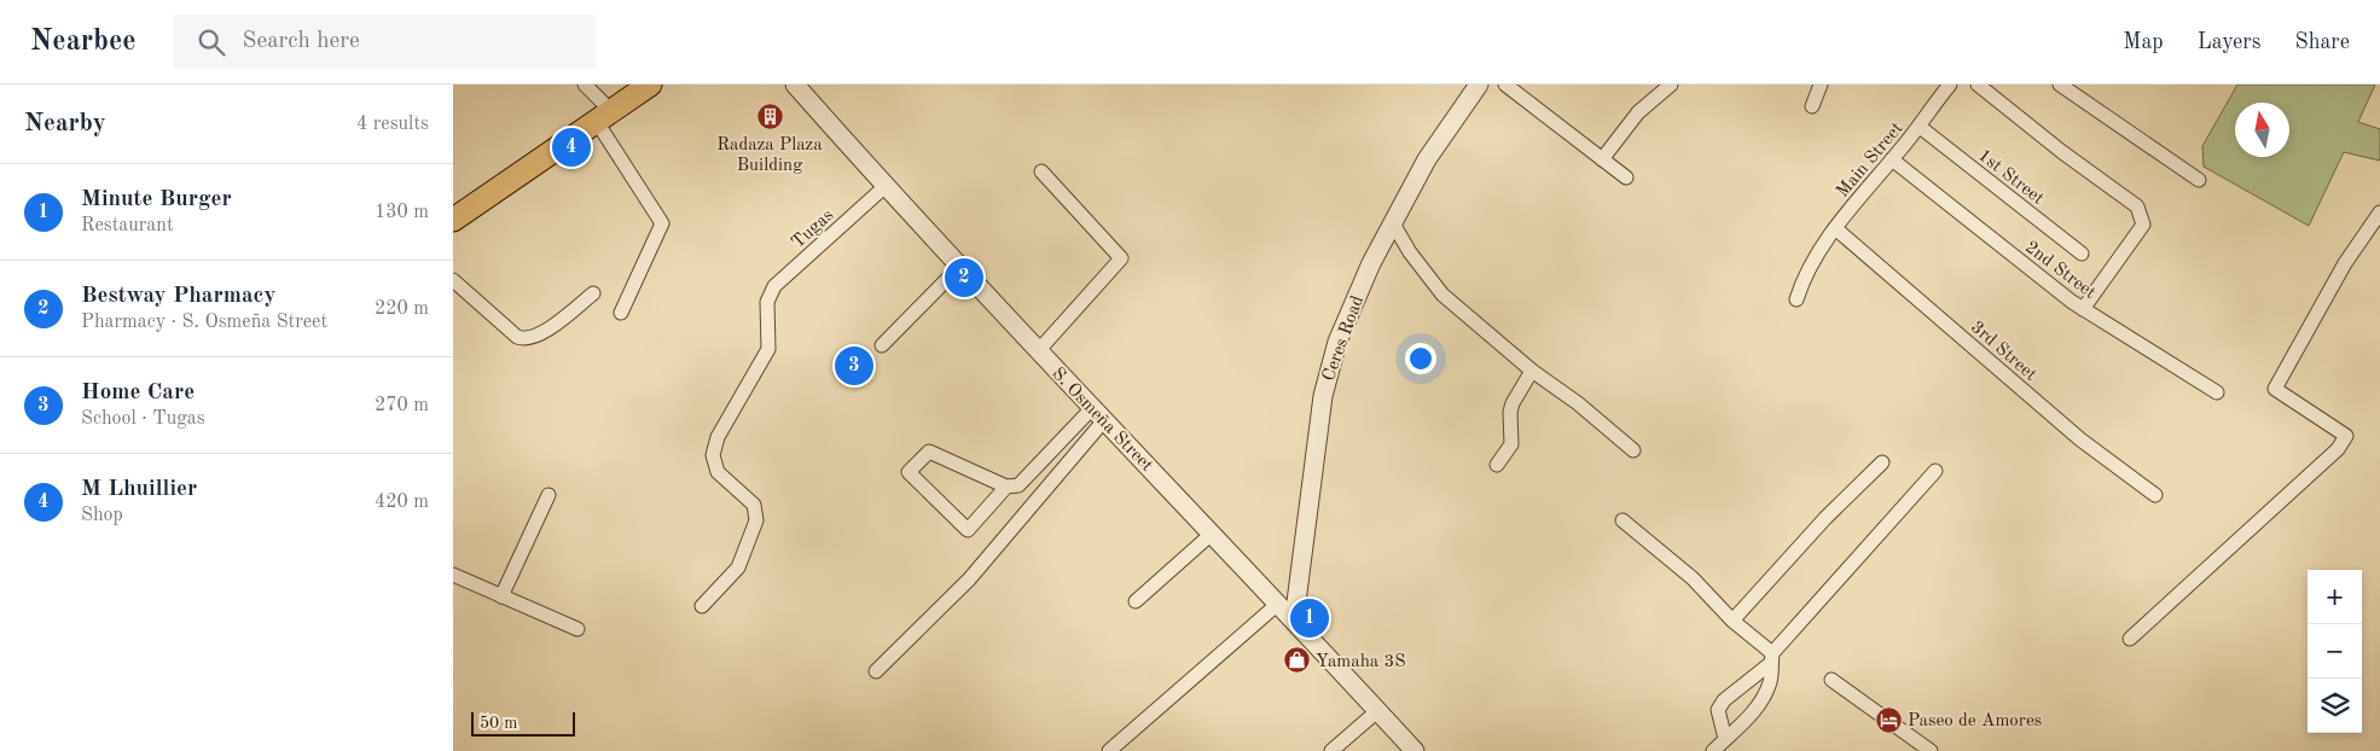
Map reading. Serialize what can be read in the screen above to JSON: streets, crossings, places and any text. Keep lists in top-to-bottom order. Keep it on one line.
{"streets":{"street":["Main Street","1st Street","Tugas","2nd Street","Ceres Road","3rd Street","S. Osmeña Street"]},"crossings":[["Main Street","1st Street"],["Main Street","2nd Street"],["Main Street","3rd Street"],["Tugas","S. Osmeña Street"],["Ceres Road","S. Osmeña Street"]],"places":{"building":["Radaza Plaza Building"],"shop":["Yamaha 3S"],"hotel":["Paseo de Amores"]},"scale_bar":"50 m","north":"top","page":{"header":"Nearbee","search":"Search here","nav":["Map","Layers","Share"],"heading":["Nearby","4 results"],"pins":["4","2","3","1"],"list":[{"mark":"1","name":"Minute Burger","note":"Restaurant","value":"130 m"},{"mark":"2","name":"Bestway Pharmacy","note":"Pharmacy · S. Osmeña Street","value":"220 m"},{"mark":"3","name":"Home Care","note":"School · Tugas","value":"270 m"},{"mark":"4","name":"M Lhuillier","note":"Shop","value":"420 m"}],"map_buttons":["+","−"],"scale":"50 m"}}
